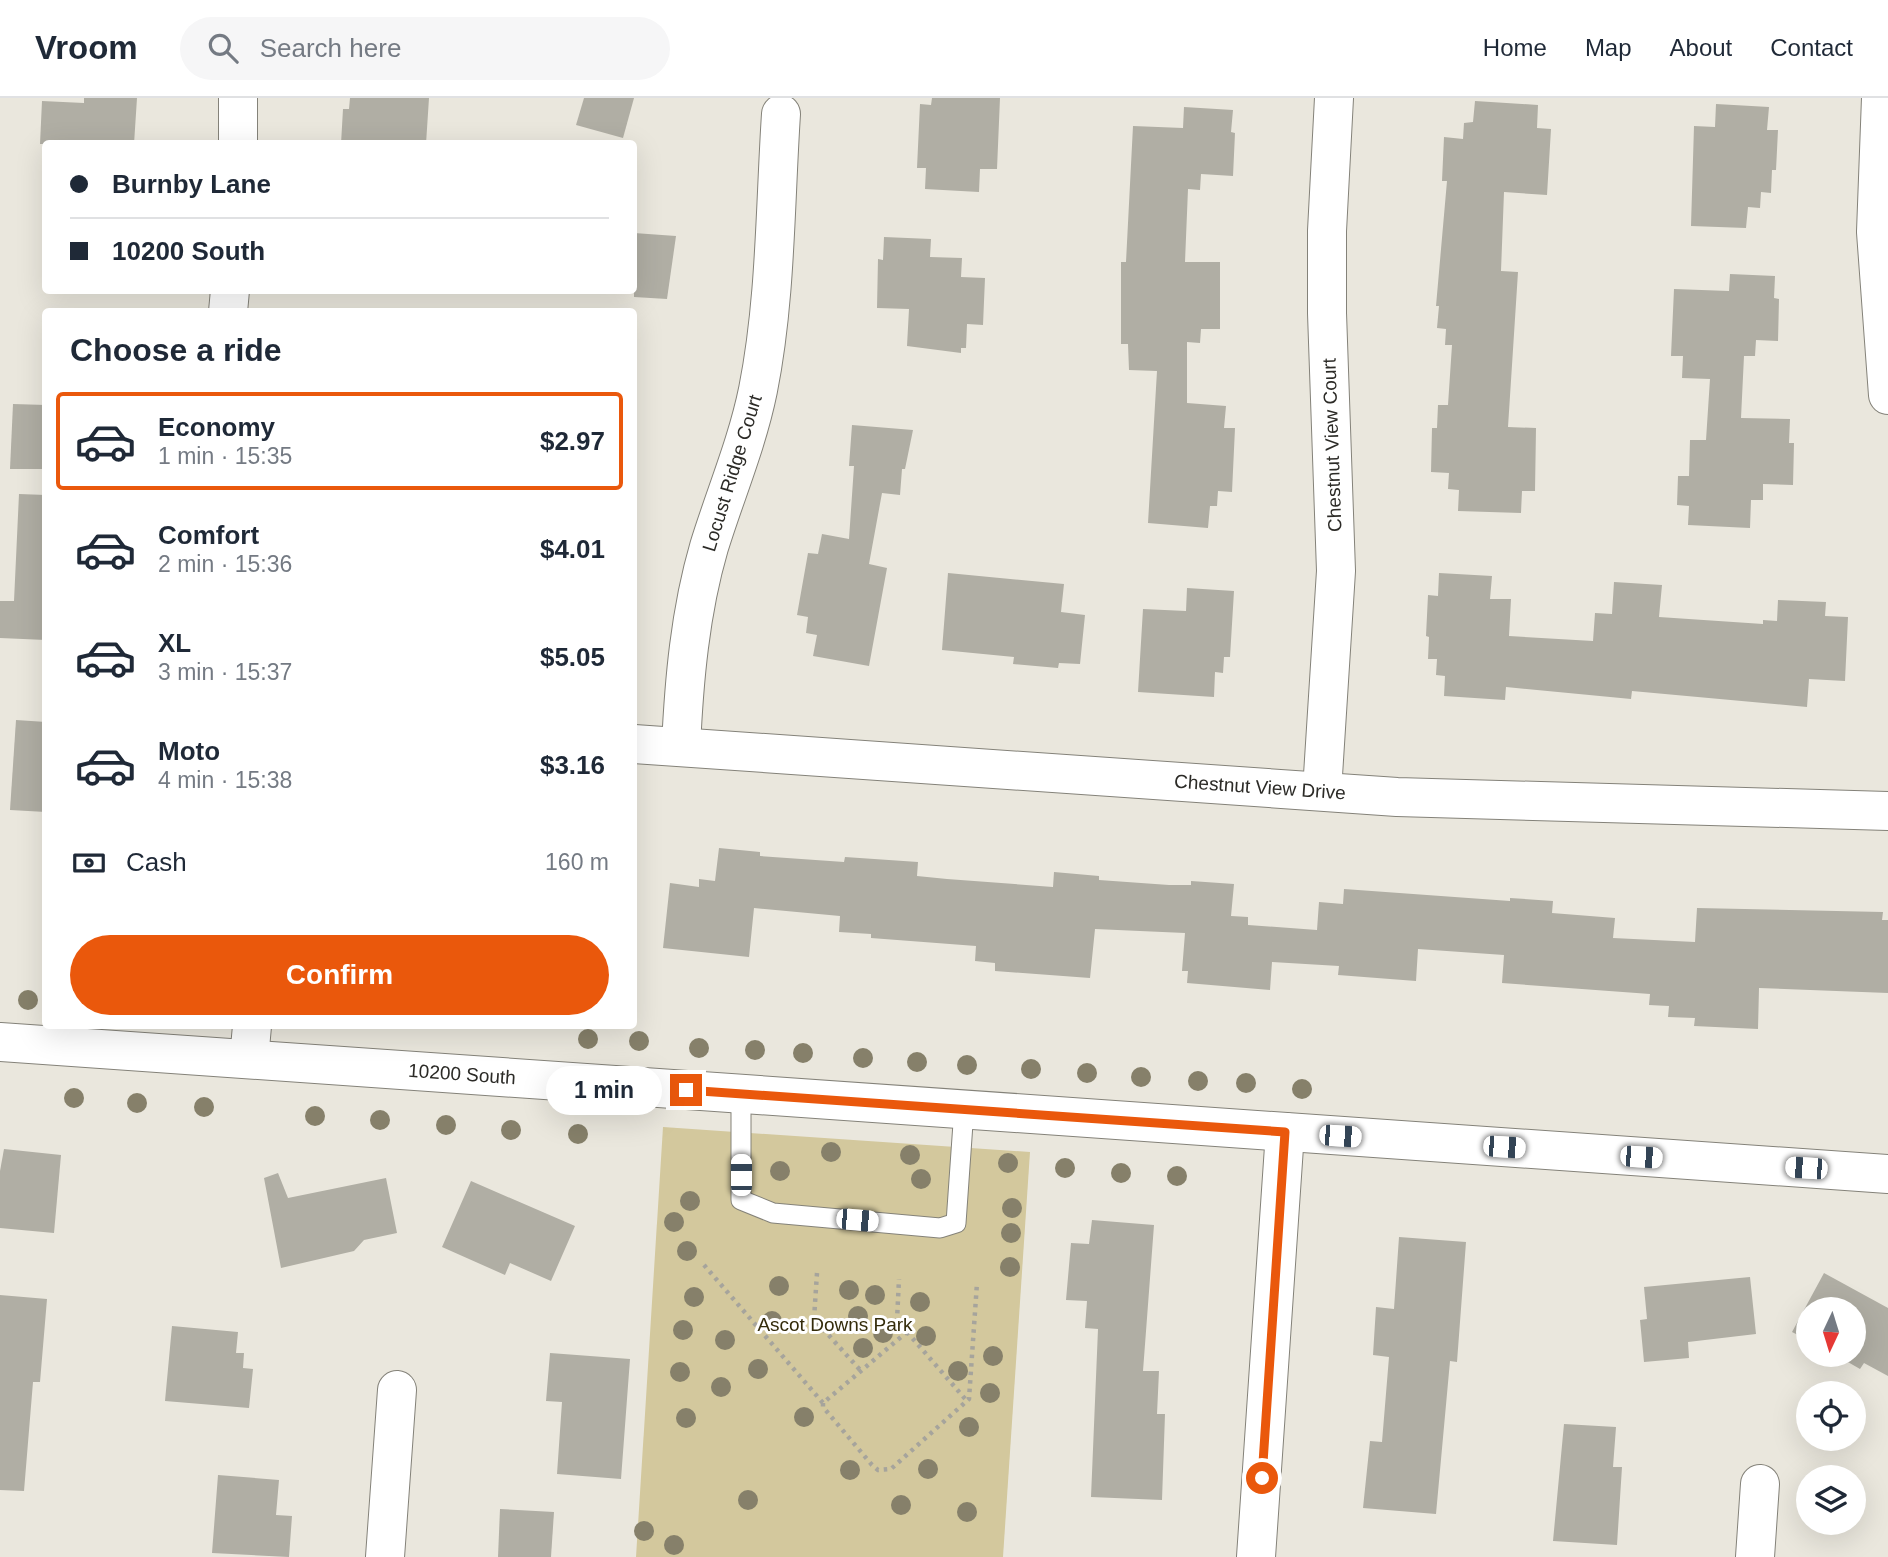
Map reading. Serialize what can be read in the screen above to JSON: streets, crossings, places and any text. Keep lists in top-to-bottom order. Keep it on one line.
{"streets":{"street":["Chestnut View Court","Locust Ridge Court","Chestnut View Drive","10200 South"]},"crossings":[["Chestnut View Court","Chestnut View Drive"],["Locust Ridge Court","Chestnut View Drive"]],"parks":["Ascot Downs Park"],"north":"bottom","page":{"header":"Vroom","search":"Search here","nav":["Home","Map","About","Contact"],"banner":["Burnby Lane","10200 South"],"heading":"Choose a ride","list":[{"name":"Economy","note":"1 min · 15:35","value":"$2.97"},{"name":"Comfort","note":"2 min · 15:36","value":"$4.01"},{"name":"XL","note":"3 min · 15:37","value":"$5.05"},{"name":"Moto","note":"4 min · 15:38","value":"$3.16"}],"pay":["Cash","160 m"],"buttons":"Confirm","bubble":"1 min"}}
